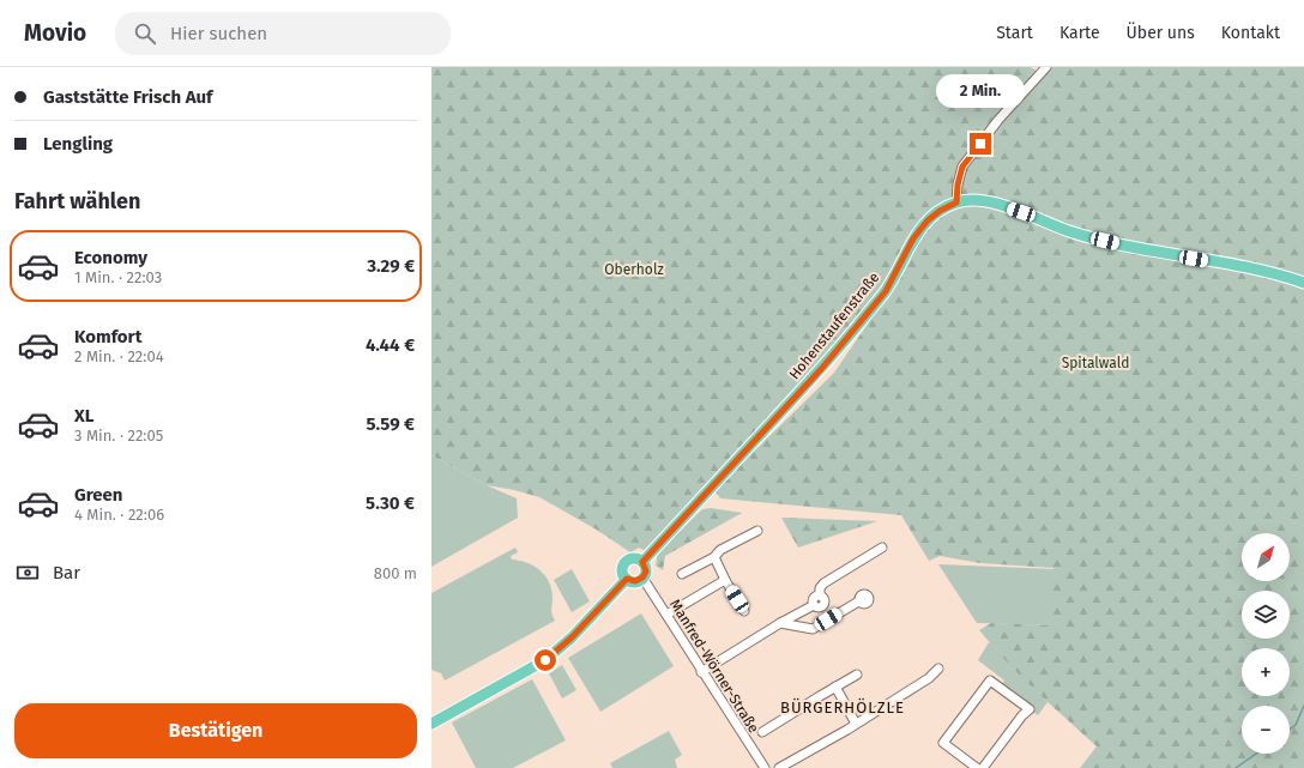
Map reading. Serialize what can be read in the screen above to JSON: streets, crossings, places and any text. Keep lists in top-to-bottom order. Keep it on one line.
{"streets":{"main road":["Hohenstaufenstraße"],"street":["Manfred-Wörner-Straße"]},"crossings":[["Hohenstaufenstraße","Manfred-Wörner-Straße"]],"districts":["BÜRGERHÖLZLE"],"parks":["Oberholz","Spitalwald"],"north":"top right","page":{"header":"Movio","search":"Hier suchen","nav":["Start","Karte","Über uns","Kontakt"],"banner":["Gaststätte Frisch Auf","Lengling"],"bubble":"2 Min.","heading":"Fahrt wählen","list":[{"name":"Economy","note":"1 Min. · 22:03","value":"3.29 €"},{"name":"Komfort","note":"2 Min. · 22:04","value":"4.44 €"},{"name":"XL","note":"3 Min. · 22:05","value":"5.59 €"},{"name":"Green","note":"4 Min. · 22:06","value":"5.30 €"}],"map_buttons":["+","−"],"pay":["Bar","800 m"],"buttons":"Bestätigen"}}
